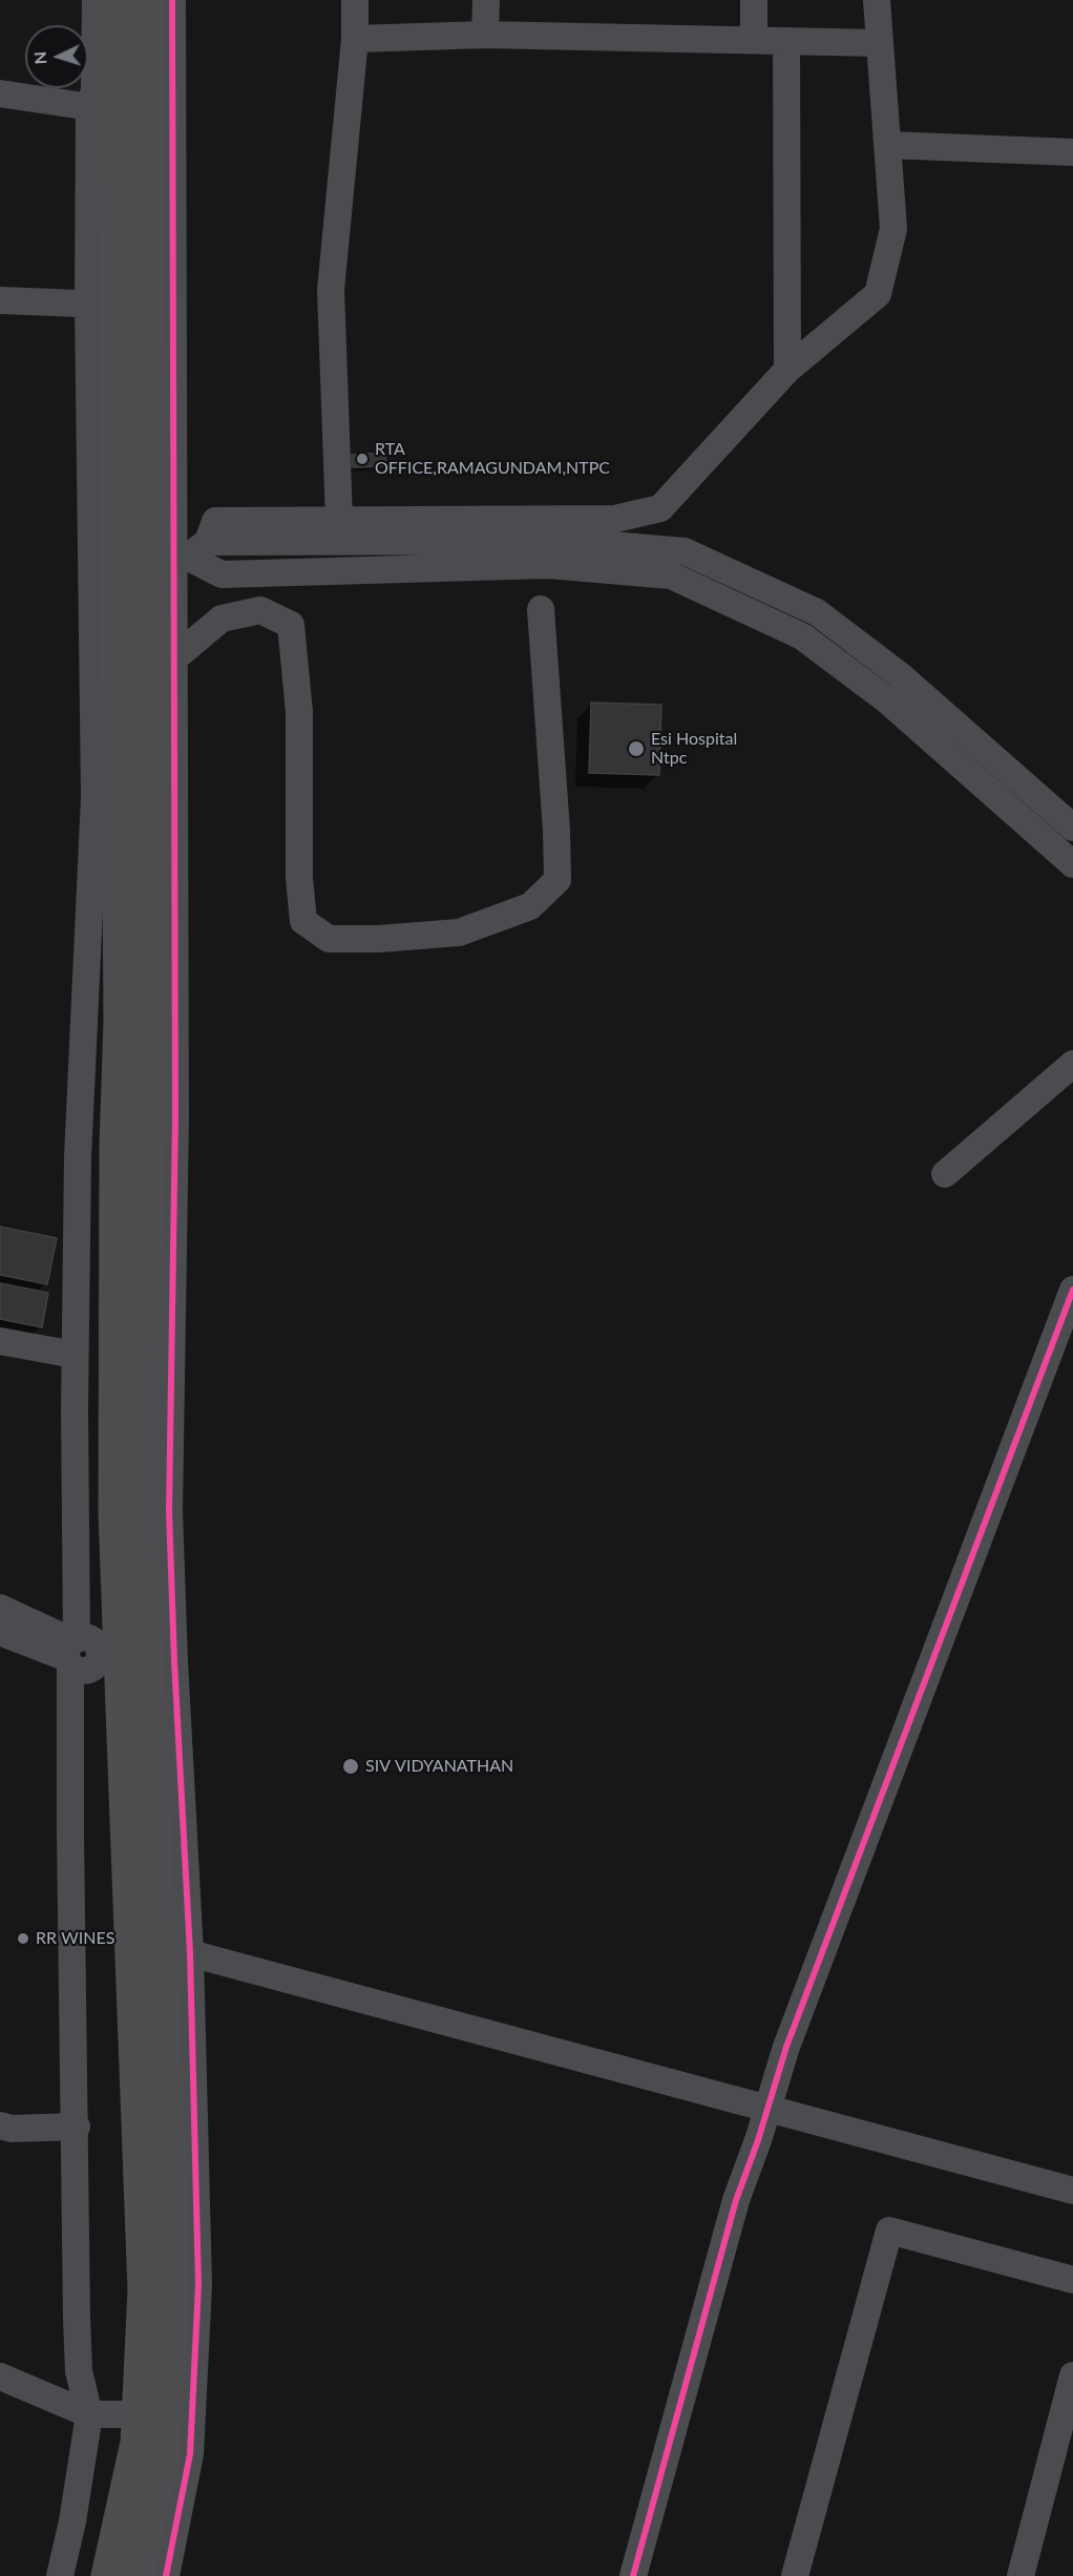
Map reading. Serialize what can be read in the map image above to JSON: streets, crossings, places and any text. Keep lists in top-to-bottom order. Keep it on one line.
{"places":["RTA OFFICE,RAMAGUNDAM,NTPC","Esi Hospital Ntpc","SIV VIDYANATHAN","RR WINES"],"north":"left"}
